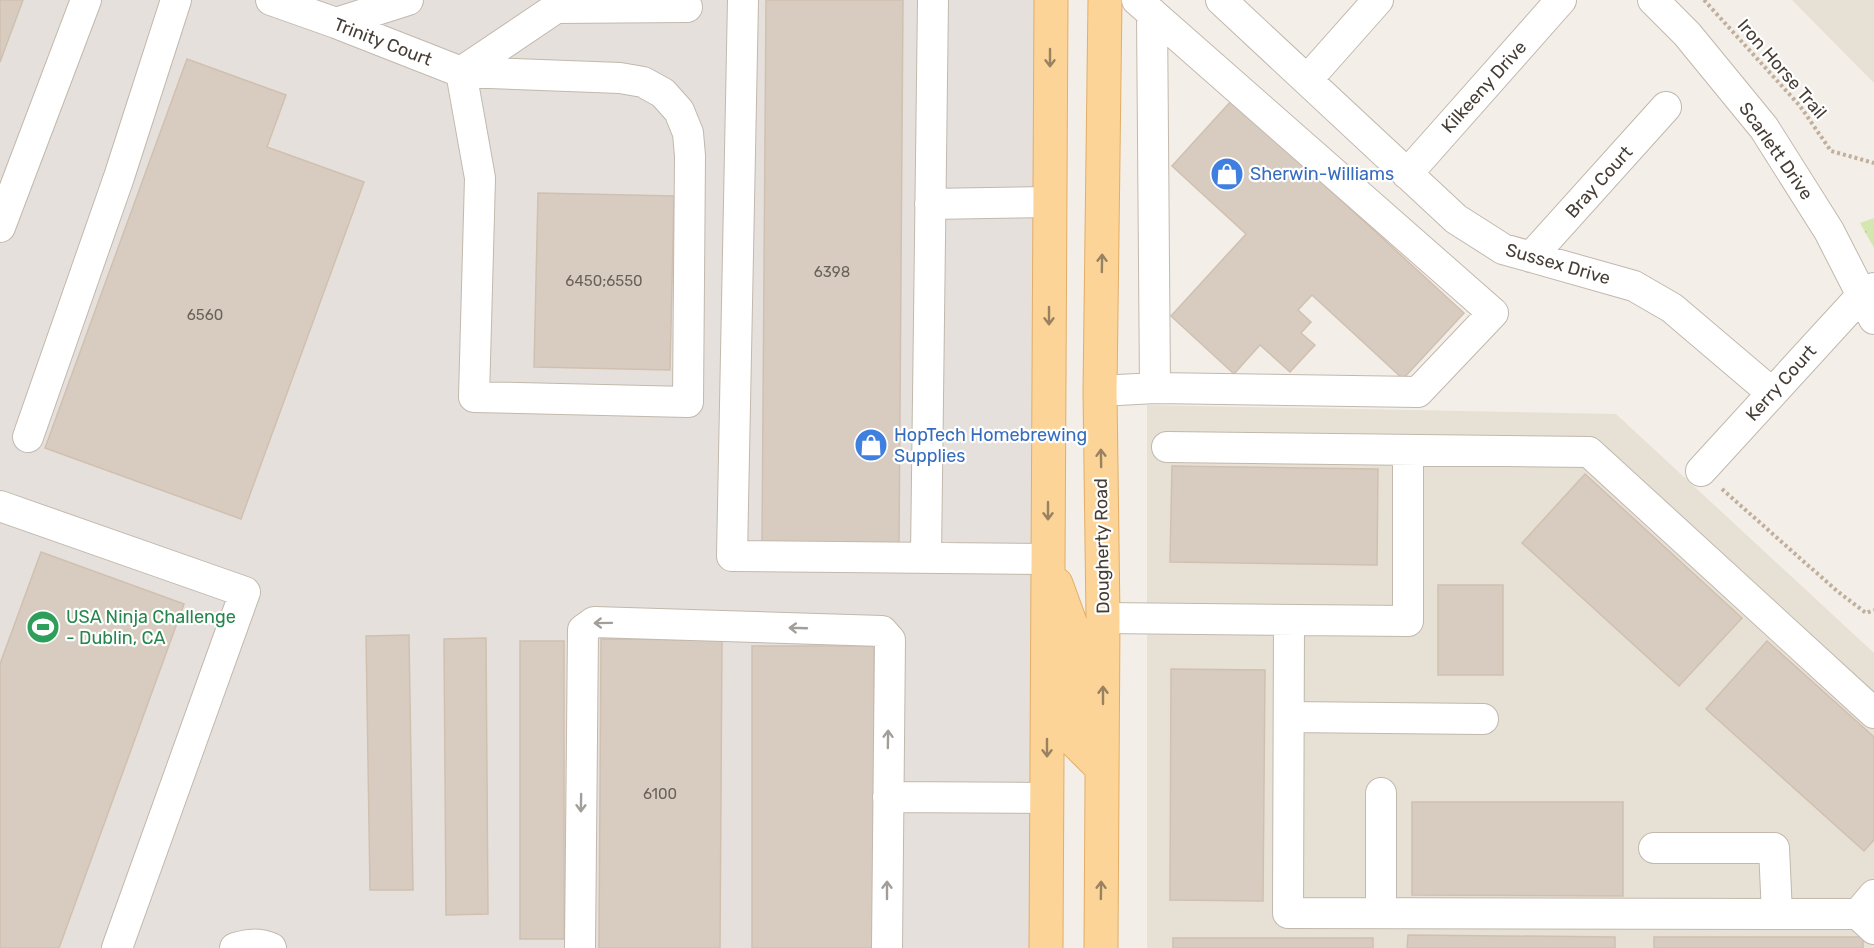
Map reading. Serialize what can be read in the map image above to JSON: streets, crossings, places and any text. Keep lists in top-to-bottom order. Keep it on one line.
{"streets":{"main road":["Dougherty Road"],"street":["Trinity Court","Kilkeeny Drive","Scarlett Drive","Bray Court","Sussex Drive","Kerry Court"],"path":["Iron Horse Trail"]},"crossings":[["Kilkeeny Drive","Sussex Drive"],["Scarlett Drive","Kerry Court"],["Bray Court","Sussex Drive"],["Sussex Drive","Kerry Court"]],"places":{"shop":["Sherwin-Williams","HopTech Homebrewing Supplies"],"sports":["USA Ninja Challenge - Dublin, CA"]},"house_numbers":["6398","6450;6550","6560","6100"]}
